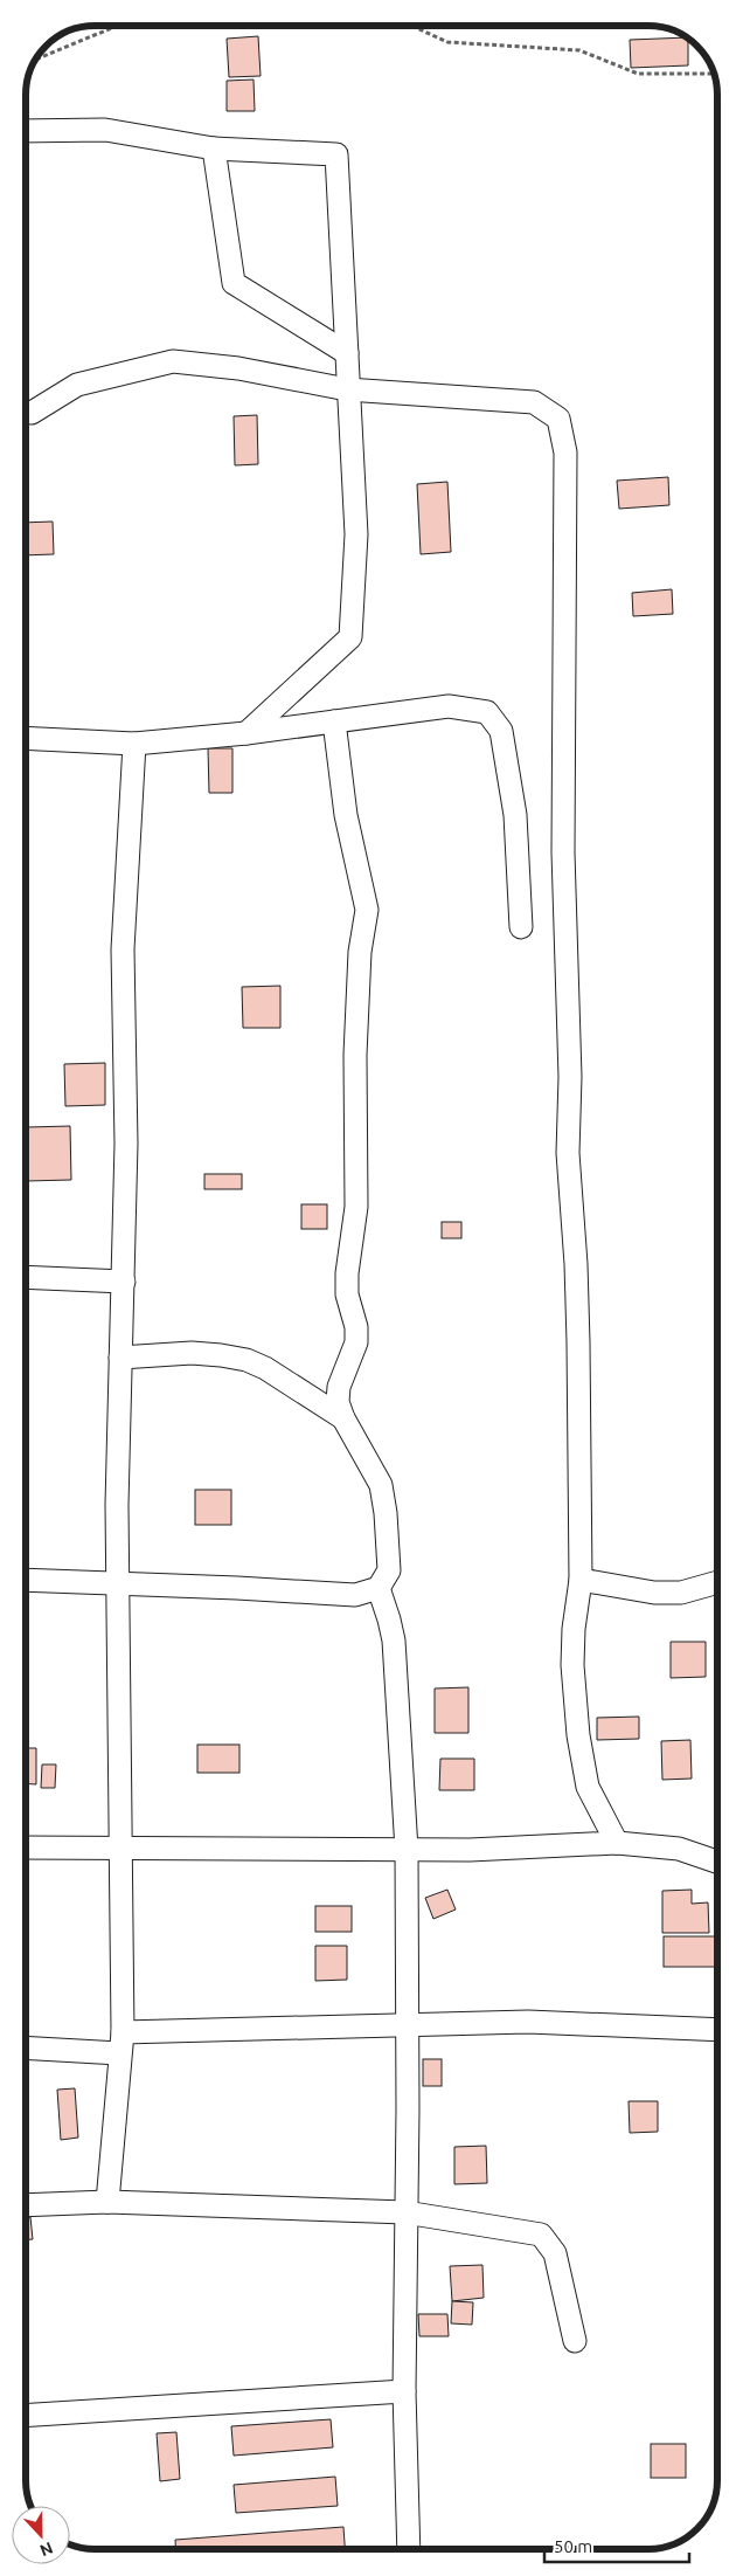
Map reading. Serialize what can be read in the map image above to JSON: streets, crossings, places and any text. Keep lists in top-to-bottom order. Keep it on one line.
{"scale_bar":"50 m","north":"bottom"}
